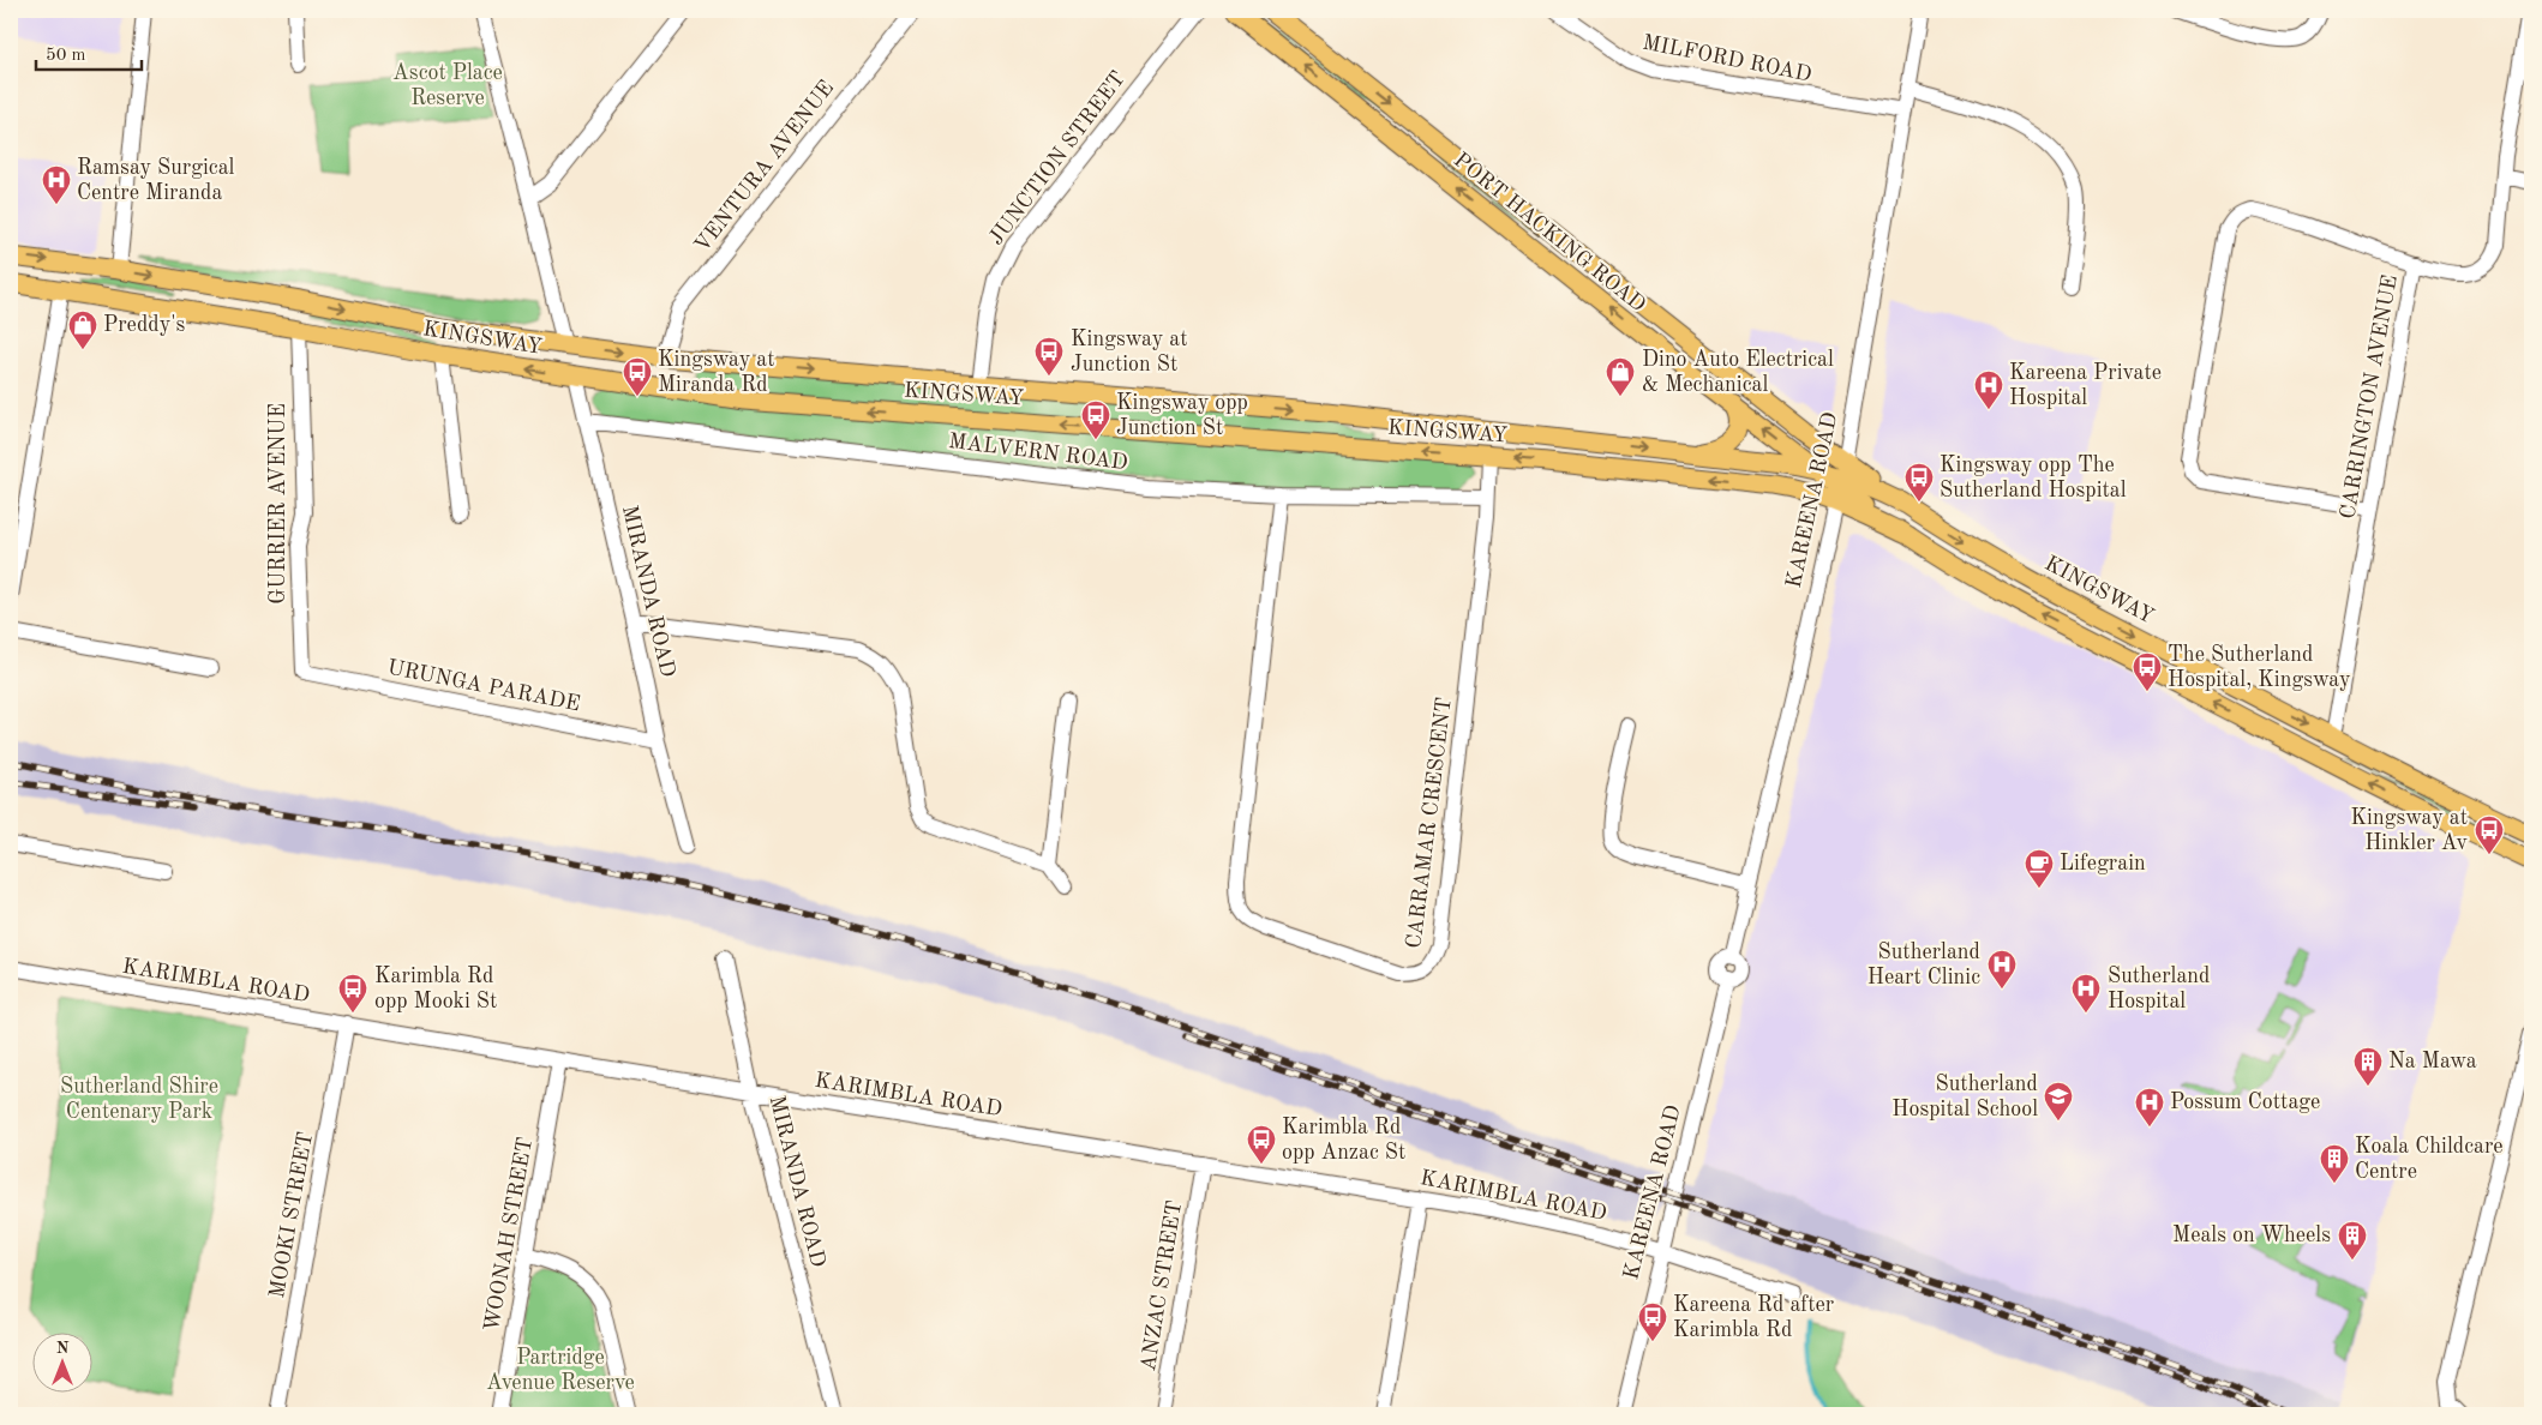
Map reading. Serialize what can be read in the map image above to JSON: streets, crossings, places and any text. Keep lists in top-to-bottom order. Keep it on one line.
{"streets":{"main road":["PORT HACKING ROAD","KINGSWAY","CARRINGTON AVENUE","GURRIER AVENUE","MIRANDA ROAD"],"street":["MILFORD ROAD","JUNCTION STREET","VENTURA AVENUE","MALVERN ROAD","KAREENA ROAD","URUNGA PARADE","CARRAMAR CRESCENT","KARIMBLA ROAD","MOOKI STREET","WOONAH STREET","ANZAC STREET"]},"crossings":[["MILFORD ROAD","KAREENA ROAD"],["JUNCTION STREET","KINGSWAY"],["VENTURA AVENUE","KINGSWAY"],["PORT HACKING ROAD","KINGSWAY"],["PORT HACKING ROAD","KAREENA ROAD"],["KINGSWAY","CARRINGTON AVENUE"],["KINGSWAY","KAREENA ROAD"],["KINGSWAY","GURRIER AVENUE"],["KINGSWAY","MIRANDA ROAD"],["KINGSWAY","CARRAMAR CRESCENT"],["MALVERN ROAD","MIRANDA ROAD"],["MALVERN ROAD","CARRAMAR CRESCENT"],["KAREENA ROAD","KARIMBLA ROAD"],["GURRIER AVENUE","URUNGA PARADE"],["MIRANDA ROAD","URUNGA PARADE"],["MIRANDA ROAD","KARIMBLA ROAD"],["KARIMBLA ROAD","MOOKI STREET"],["KARIMBLA ROAD","WOONAH STREET"],["KARIMBLA ROAD","ANZAC STREET"]],"parks":["Ascot Place Reserve","Sutherland Shire Centenary Park","Partridge Avenue Reserve"],"places":{"hospital":["Ramsay Surgical Centre Miranda","Kareena Private Hospital","Sutherland Heart Clinic","Sutherland Hospital","Possum Cottage"],"shop":["Preddy's","Dino Auto Electrical & Mechanical"],"bus stop":["Kingsway at Junction St","Kingsway at Miranda Rd","Kingsway opp Junction St","Kingsway opp The Sutherland Hospital","The Sutherland Hospital, Kingsway","Kingsway at Hinkler Av","Karimbla Rd opp Mooki St","Karimbla Rd opp Anzac St","Kareena Rd after Karimbla Rd"],"cafe":["Lifegrain"],"building":["Na Mawa","Koala Childcare Centre","Meals on Wheels"],"school or university":["Sutherland Hospital School"]},"scale_bar":"50 m","north":"top"}
